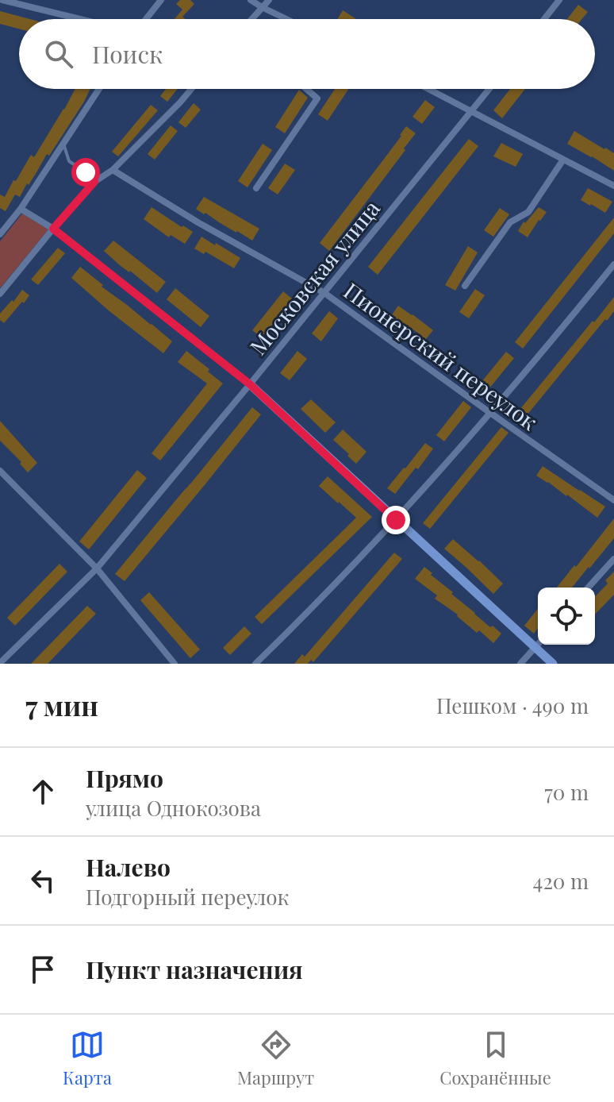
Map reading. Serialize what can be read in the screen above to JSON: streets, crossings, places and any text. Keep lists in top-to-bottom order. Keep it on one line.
{"streets":{"street":["Московская улица","Пионерский переулок"]},"crossings":[["Московская улица","Пионерский переулок"]],"page":{"search":"Поиск","heading":["7 мин","Пешком · 490 m"],"list":[["Прямо","улица Однокозова","70 m"],["Налево","Подгорный переулок","420 m"],"Пункт назначения"],"nav":["Карта","Маршрут","Сохранённые"]}}
